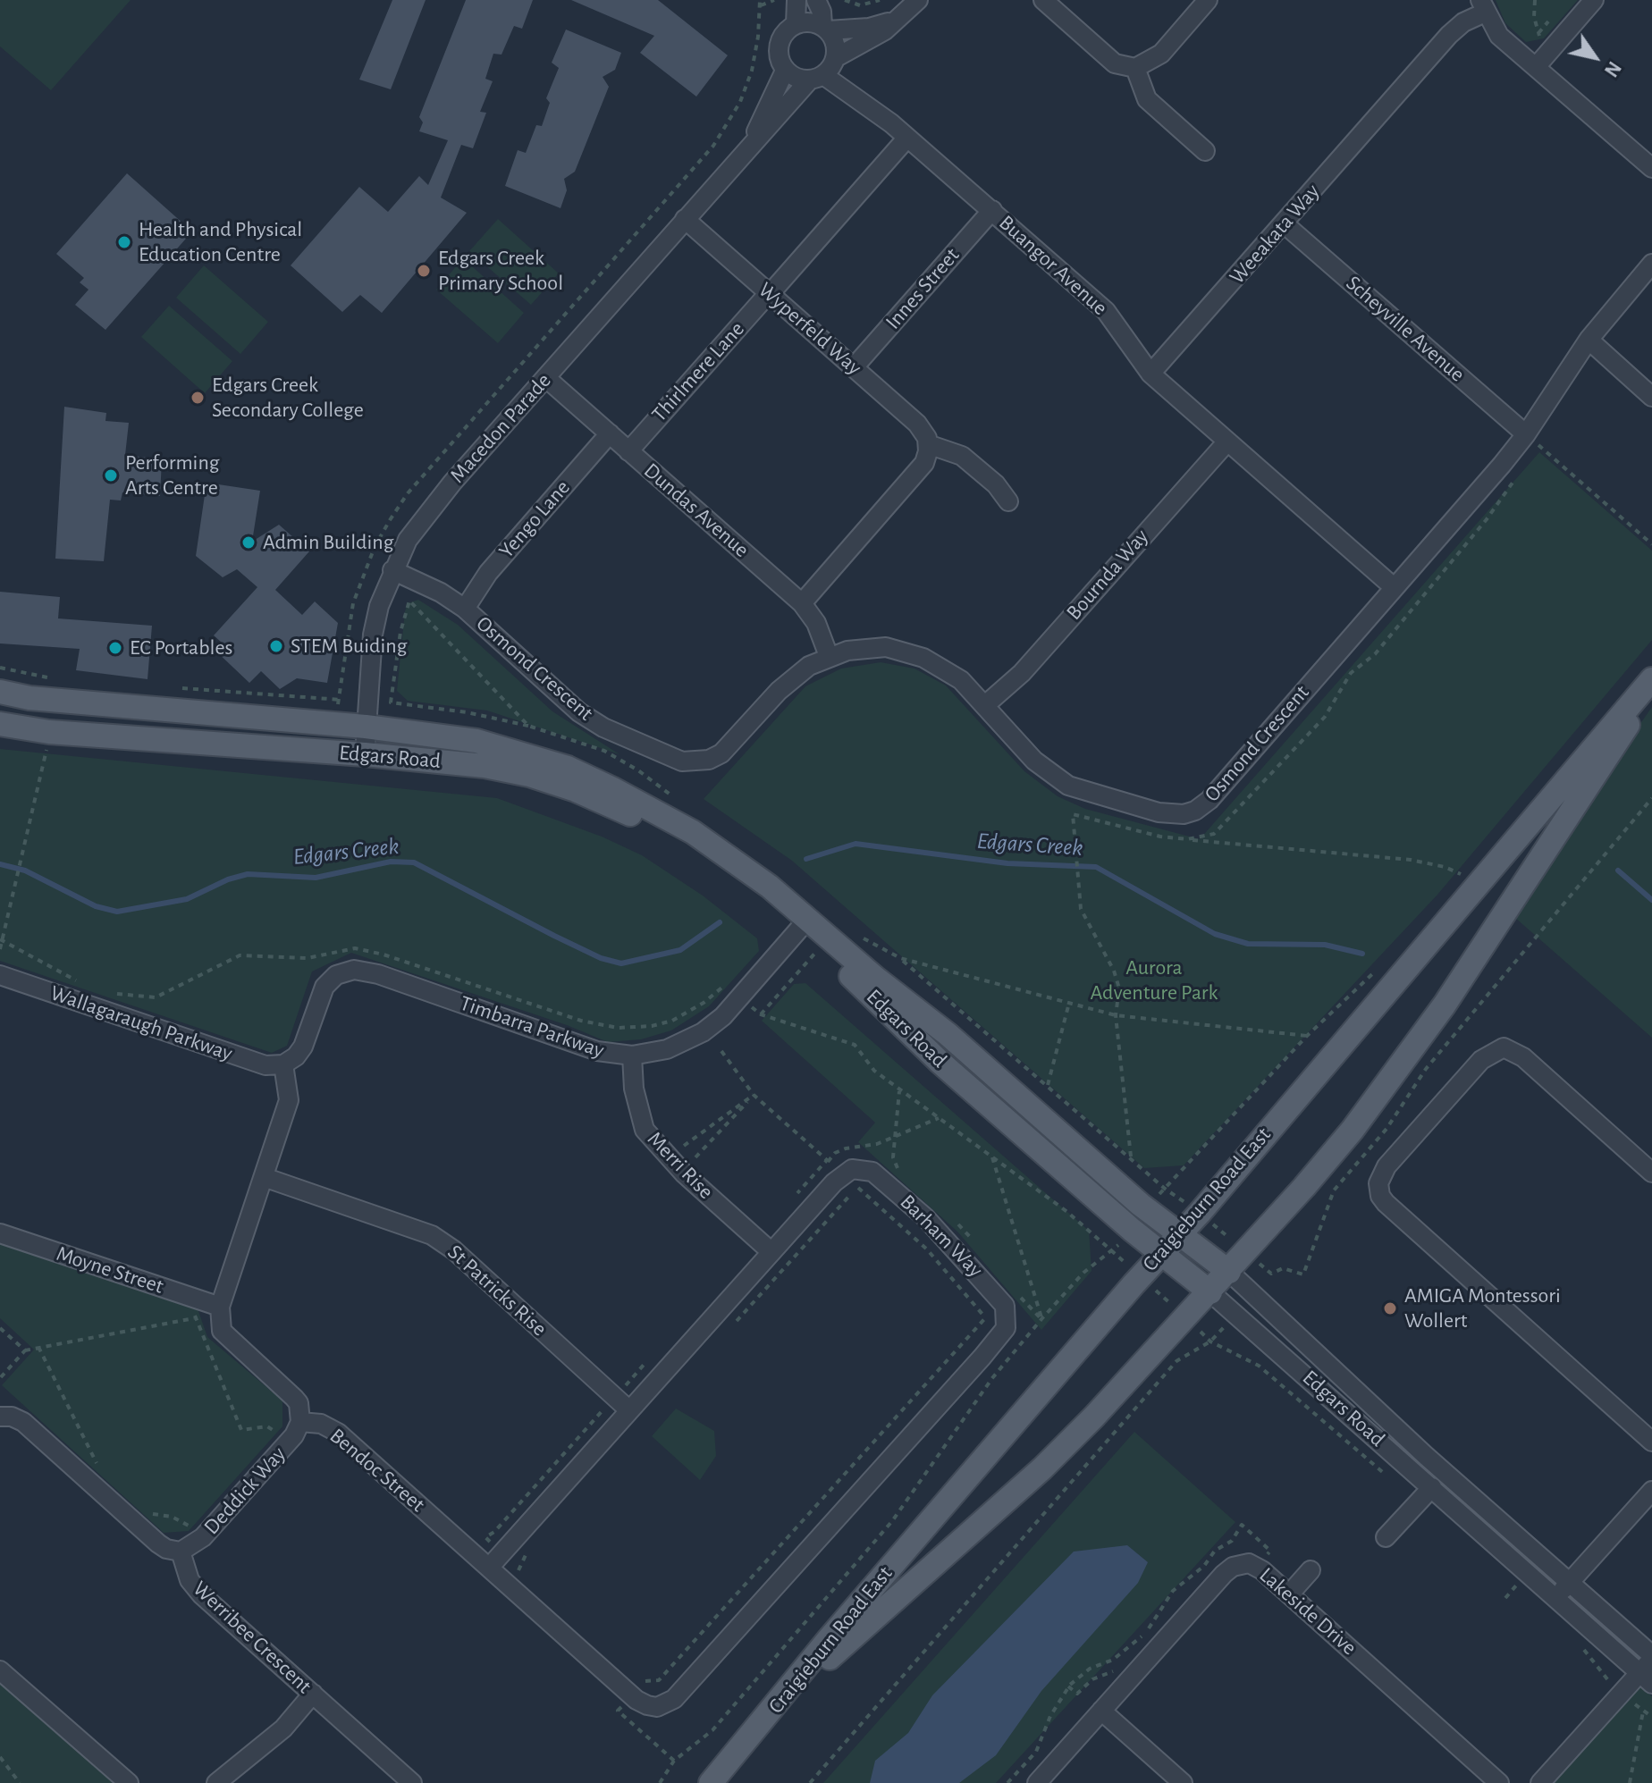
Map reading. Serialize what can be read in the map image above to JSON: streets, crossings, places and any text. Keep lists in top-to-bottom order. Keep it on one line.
{"streets":{"main road":["Edgars Road","Craigieburn Road East"],"street":["Weeakata Way","Buangor Avenue","Innes Street","Wyperfeld Way","Scheyville Avenue","Thirlmere Lane","Macedon Parade","Dundas Avenue","Yengo Lane","Bournda Way","Osmond Crescent","Wallagaraugh Parkway","Timbarra Parkway","Merri Rise","Barham Way","Moyne Street","St Patricks Rise","Bendoc Street","Deddick Way","Lakeside Drive","Werribee Crescent"]},"crossings":[["Weeakata Way","Buangor Avenue"],["Weeakata Way","Scheyville Avenue"],["Buangor Avenue","Innes Street"],["Buangor Avenue","Thirlmere Lane"],["Buangor Avenue","Macedon Parade"],["Buangor Avenue","Bournda Way"],["Buangor Avenue","Osmond Crescent"],["Innes Street","Wyperfeld Way"],["Wyperfeld Way","Thirlmere Lane"],["Wyperfeld Way","Macedon Parade"],["Scheyville Avenue","Osmond Crescent"],["Thirlmere Lane","Dundas Avenue"],["Macedon Parade","Dundas Avenue"],["Macedon Parade","Osmond Crescent"],["Macedon Parade","Edgars Road"],["Dundas Avenue","Yengo Lane"],["Dundas Avenue","Osmond Crescent"],["Yengo Lane","Osmond Crescent"],["Bournda Way","Osmond Crescent"],["Edgars Road","Timbarra Parkway"],["Edgars Road","Craigieburn Road East"],["Wallagaraugh Parkway","Timbarra Parkway"],["Timbarra Parkway","Merri Rise"],["Barham Way","Bendoc Street"],["Moyne Street","Bendoc Street"],["Bendoc Street","Deddick Way"],["Deddick Way","Werribee Crescent"]],"water":["Edgars Creek"],"parks":["Aurora Adventure Park"],"places":["Health and Physical Education Centre","Edgars Creek Primary School","Edgars Creek Secondary College","Performing Arts Centre","Admin Building","STEM Buiding","EC Portables","AMIGA Montessori Wollert"],"north":"bottom right"}
